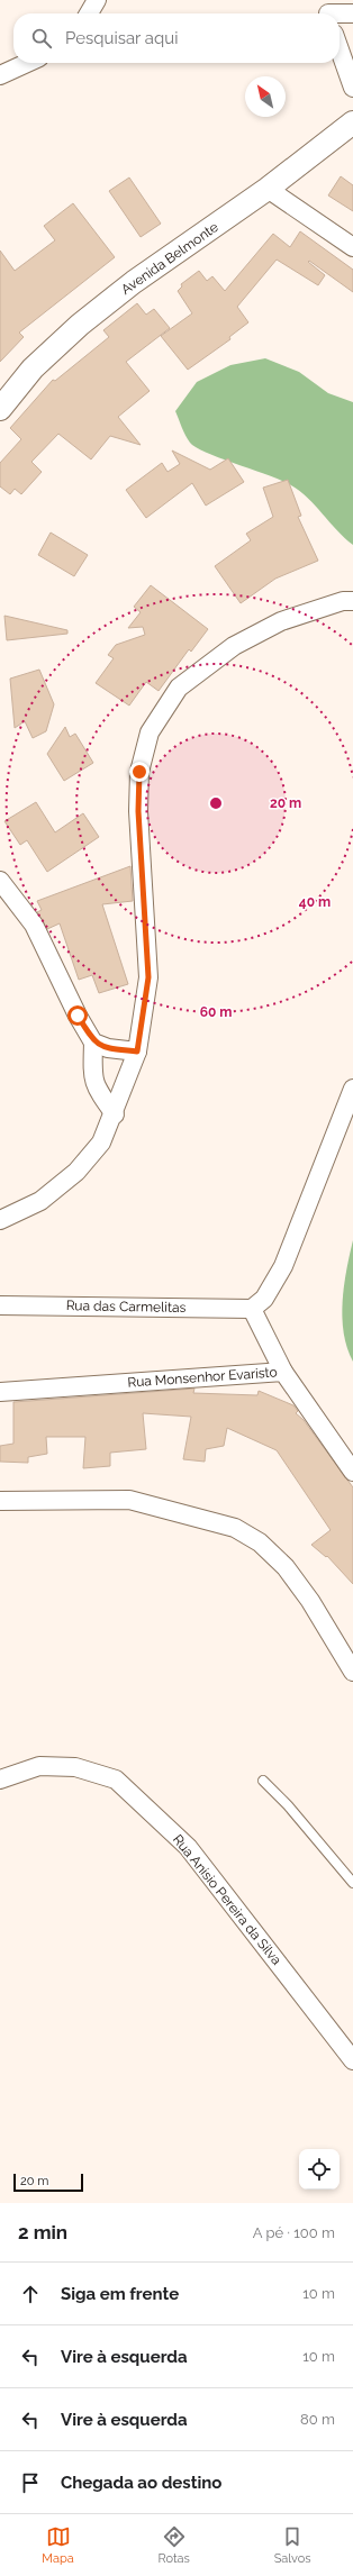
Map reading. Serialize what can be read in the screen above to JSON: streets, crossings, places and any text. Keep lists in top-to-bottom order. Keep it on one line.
{"streets":{"street":["Avenida Belmonte","Rua das Carmelitas","Rua Monsenhor Evaristo","Rua Anisio Pereira da Silva"]},"scale_bar":"20 m","north":"top left","page":{"search":"Pesquisar aqui","scale":"20 m","heading":["2 min","A pé · 100 m"],"list":[["Siga em frente","10 m"],["Vire à esquerda","10 m"],["Vire à esquerda","80 m"],"Chegada ao destino"],"nav":["Mapa","Rotas","Salvos"]},"rings":["20 m","40 m","60 m"]}
